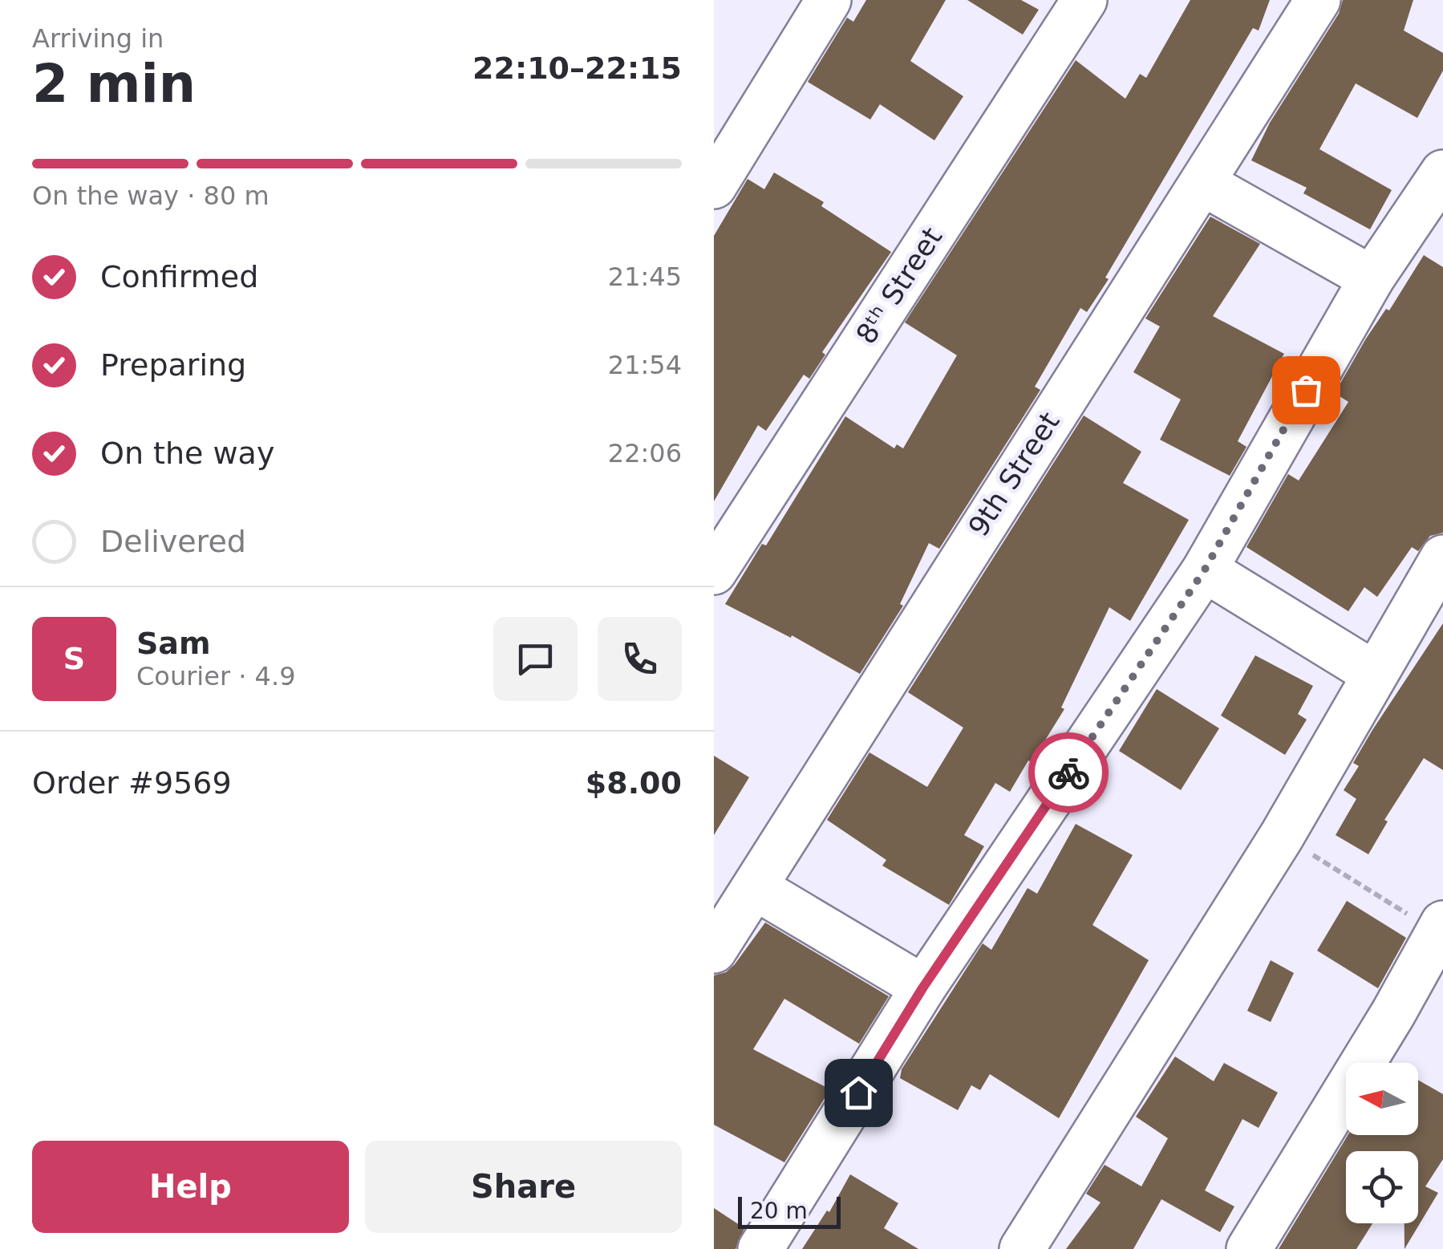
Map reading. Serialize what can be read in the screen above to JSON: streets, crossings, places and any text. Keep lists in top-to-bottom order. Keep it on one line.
{"streets":{"street":["8ᵗʰ Street","9th Street"]},"scale_bar":"20 m","north":"left","page":{"heading":["2 min","Arriving in","22:10–22:15"],"panel":["Sam","Courier · 4.9","Order #9569","$8.00"],"bar":"On the way · 80 m","list":[["Confirmed","21:45"],["Preparing","21:54"],["On the way","22:06"],"Delivered"],"round":"S","buttons":["Help","Share"],"scale":"20 m"}}
